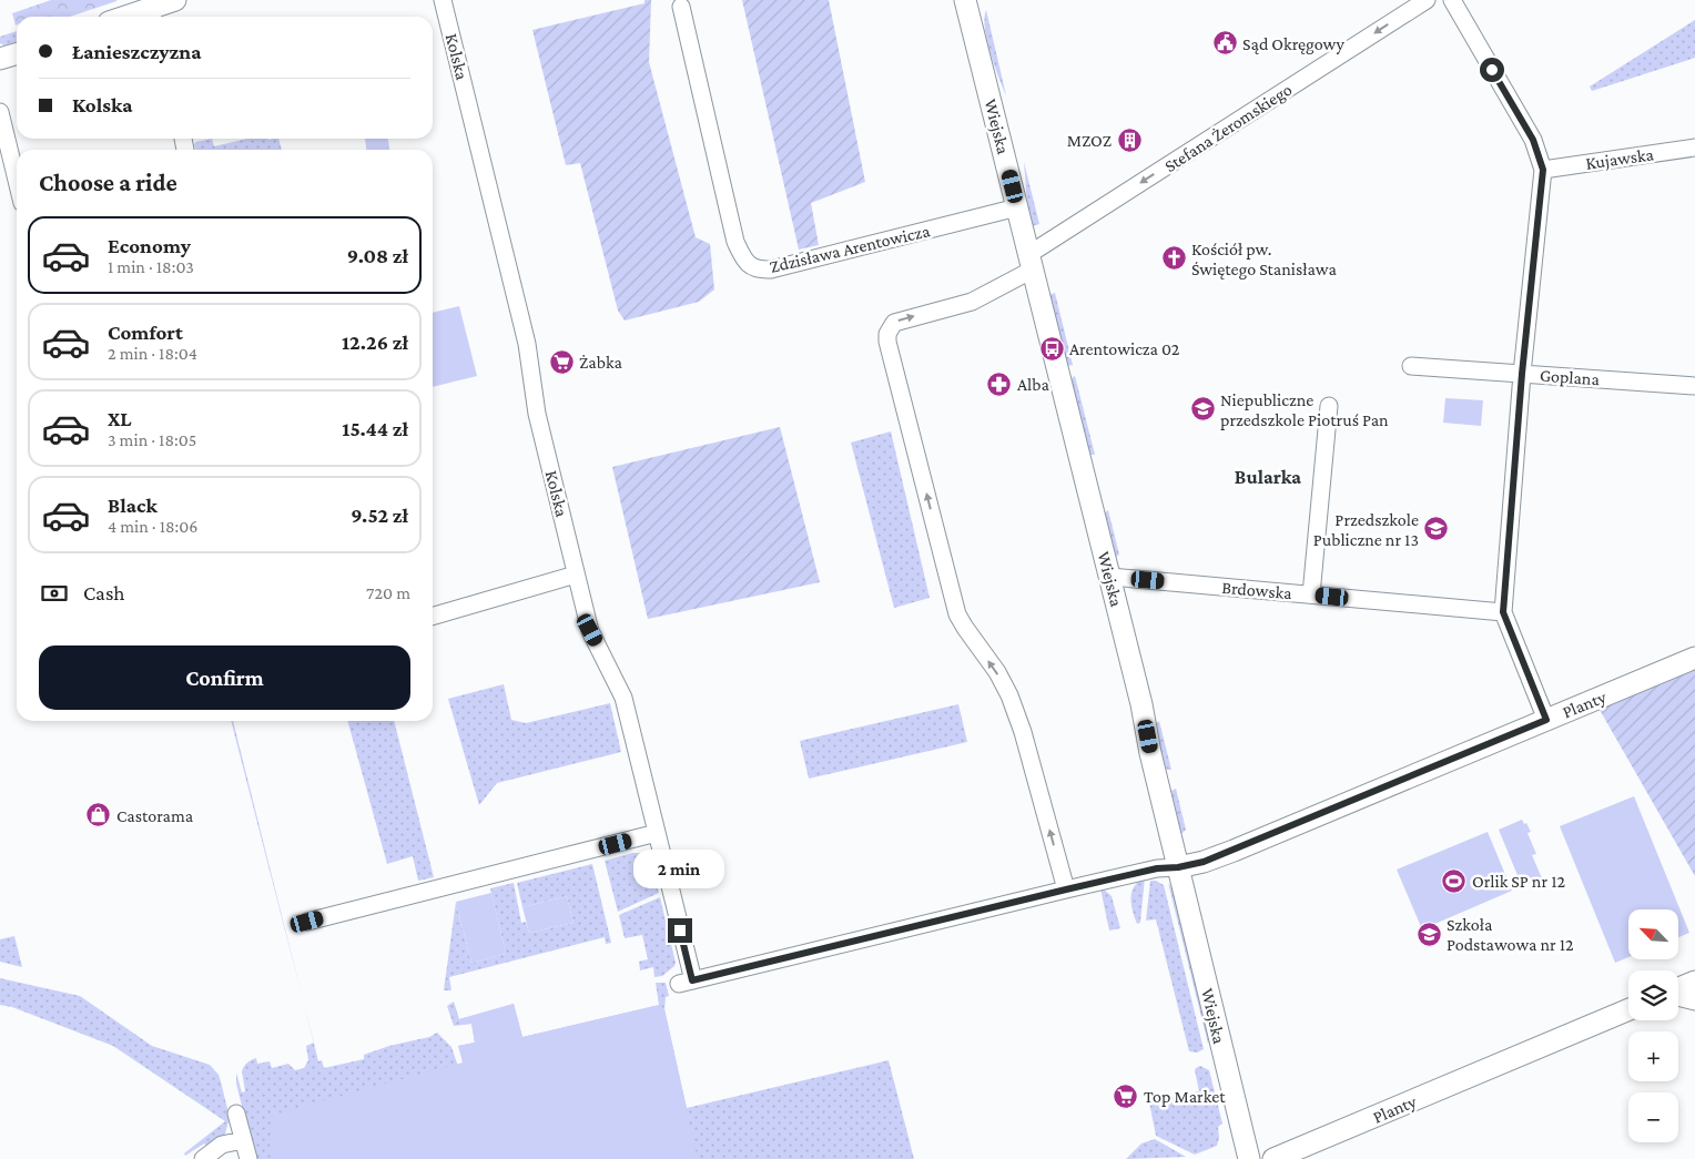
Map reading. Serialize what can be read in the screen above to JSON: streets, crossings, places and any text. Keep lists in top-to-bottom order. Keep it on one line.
{"streets":{"street":["Kolska","Wiejska","Stefana Żeromskiego","Kujawska","Zdzisława Arentowicza","Goplana","Brdowska","Planty"]},"crossings":[["Kolska","Planty"],["Wiejska","Stefana Żeromskiego"],["Wiejska","Zdzisława Arentowicza"],["Wiejska","Brdowska"],["Wiejska","Planty"],["Stefana Żeromskiego","Planty"]],"districts":["Bularka"],"places":{"public building":["Sąd Okręgowy"],"building":["MZOZ"],"church":["Kościół pw. Świętego Stanisława"],"bus stop":["Arentowicza 02"],"supermarket":["Żabka","Top Market"],"pharmacy":["Alba"],"school or university":["Niepubliczne przedszkole Piotruś Pan","Przedszkole Publiczne nr 13","Szkoła Podstawowa nr 12"],"shop":["Castorama"],"sports":["Orlik SP nr 12"]},"north":"top left","page":{"banner":["Łanieszczyzna","Kolska"],"heading":"Choose a ride","list":[{"name":"Economy","note":"1 min · 18:03","value":"9.08 zł"},{"name":"Comfort","note":"2 min · 18:04","value":"12.26 zł"},{"name":"XL","note":"3 min · 18:05","value":"15.44 zł"},{"name":"Black","note":"4 min · 18:06","value":"9.52 zł"}],"pay":["Cash","720 m"],"buttons":"Confirm","bubble":"2 min","map_buttons":["+","−"]}}
